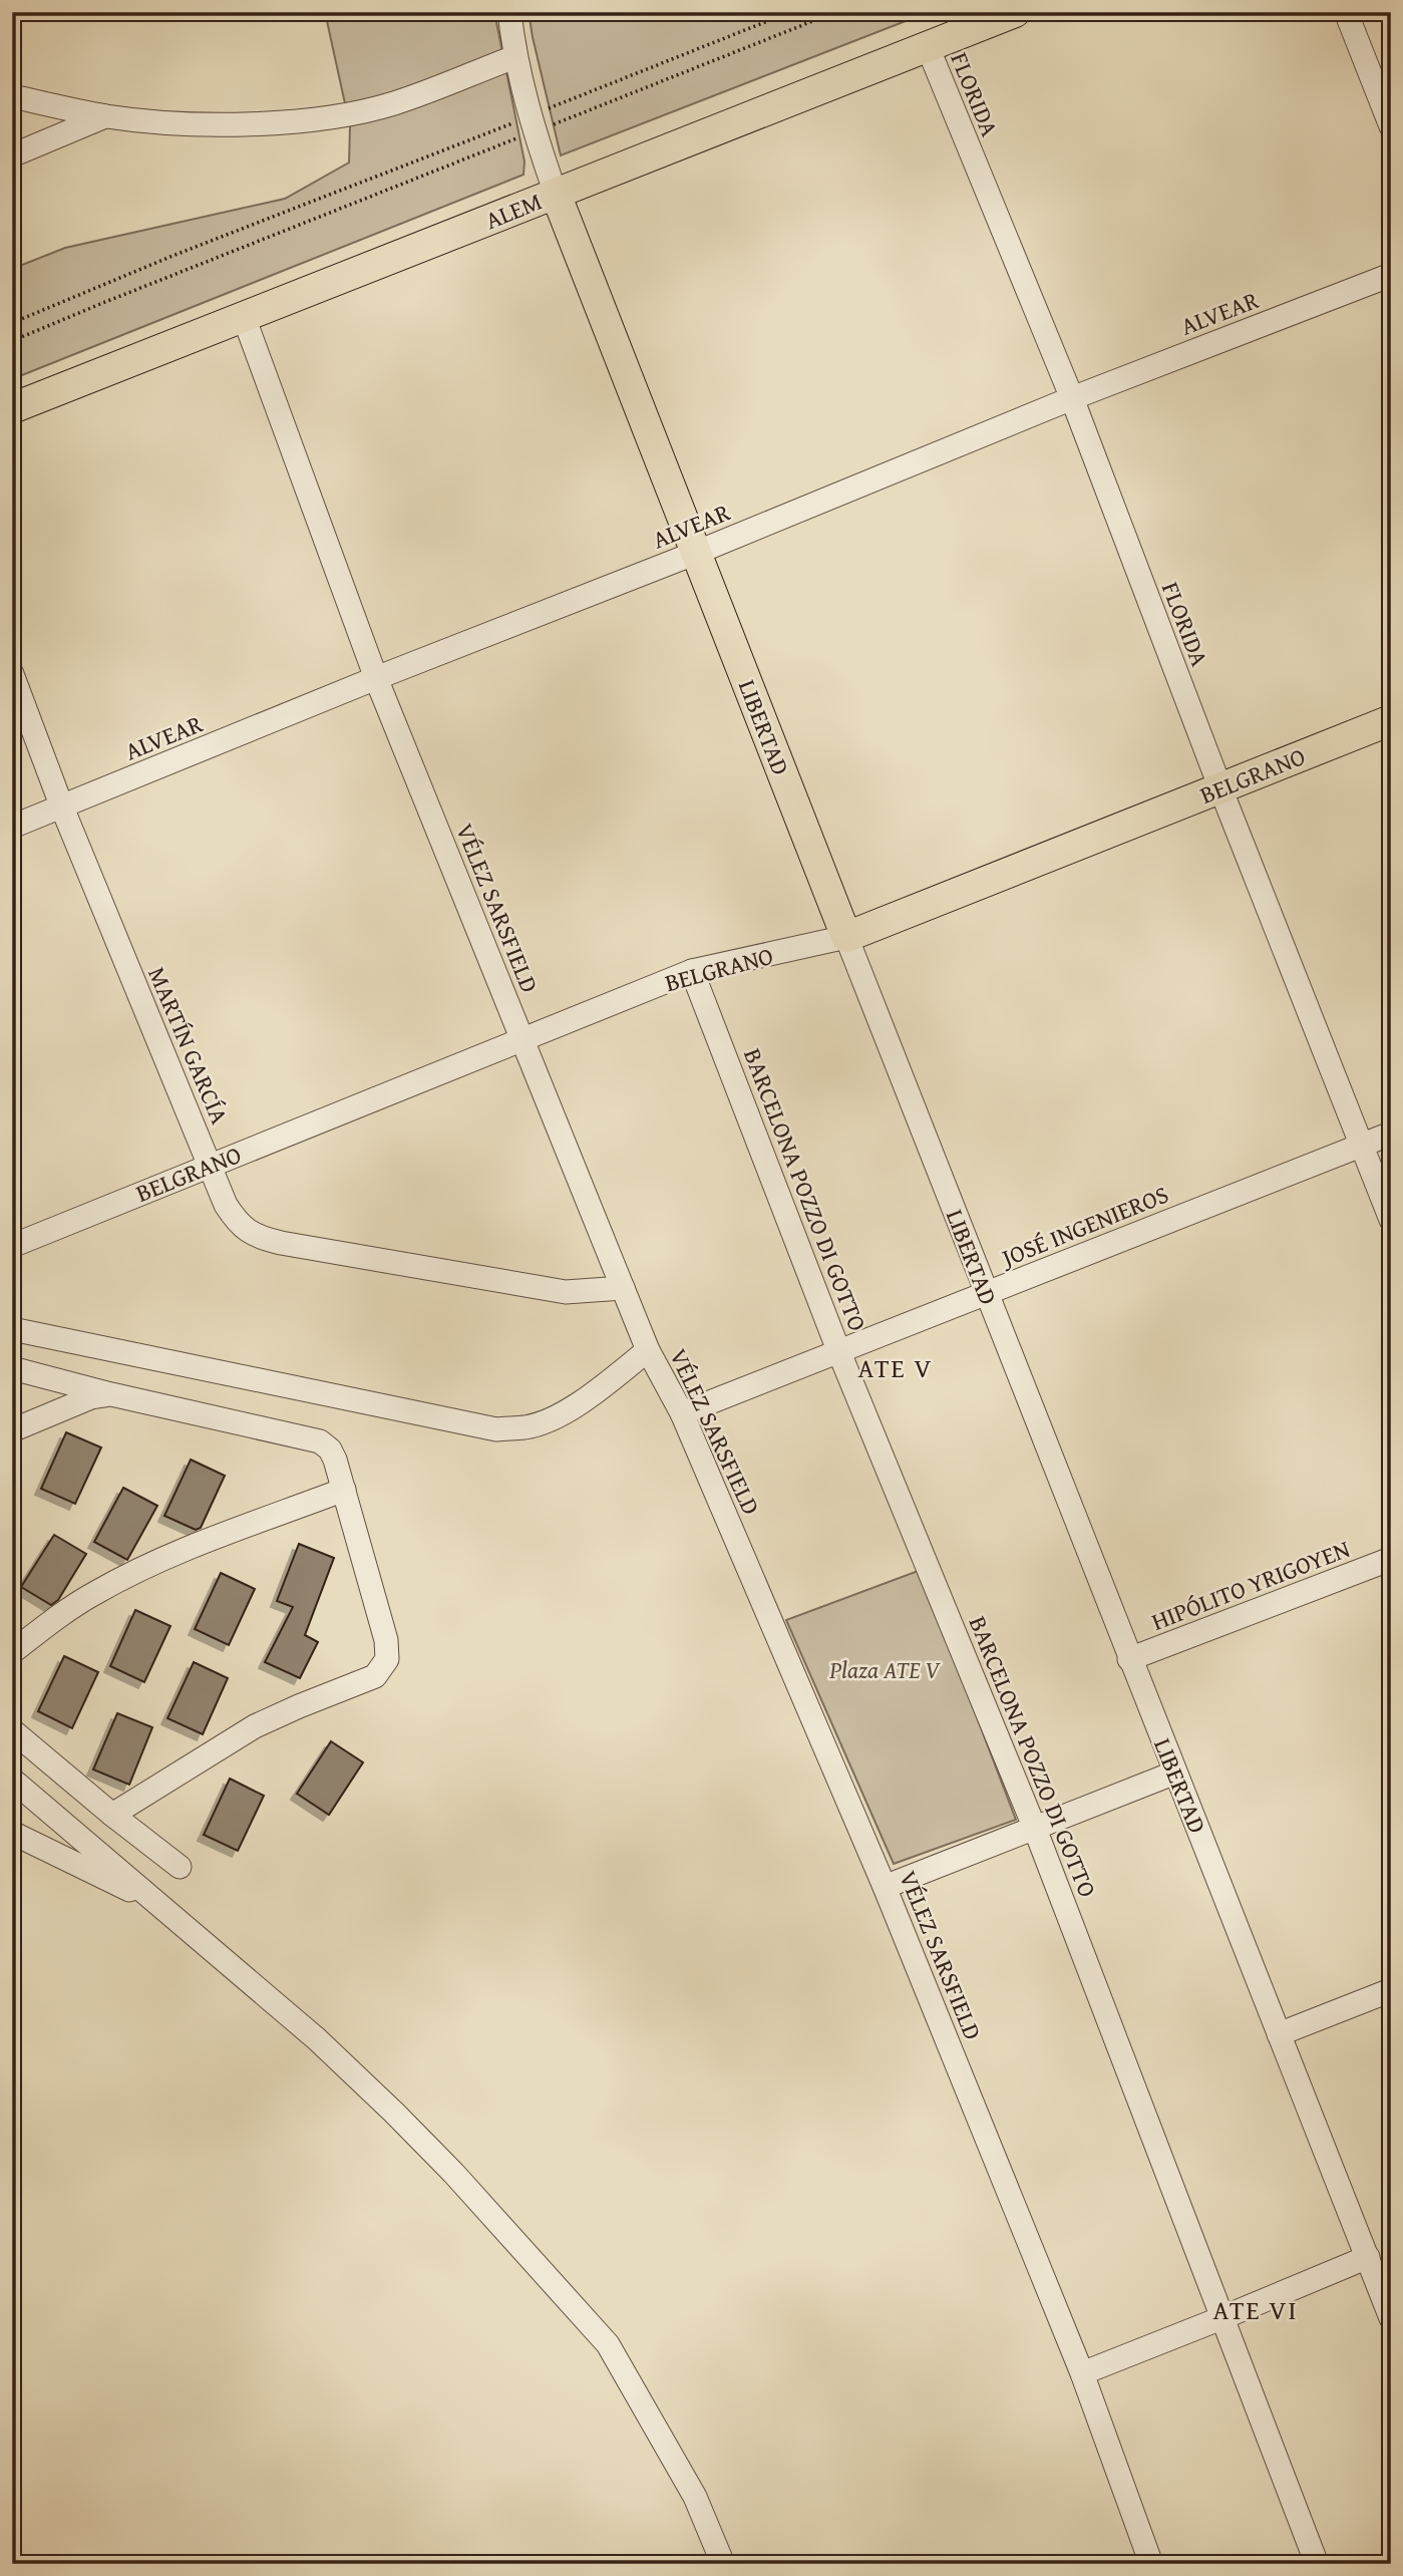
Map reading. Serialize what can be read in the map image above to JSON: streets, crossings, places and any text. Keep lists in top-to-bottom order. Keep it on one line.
{"streets":{"main road":["ALEM","LIBERTAD","BELGRANO"],"street":["FLORIDA","ALVEAR","VÉLEZ SARSFIELD","MARTÍN GARCÍA","BARCELONA POZZO DI GOTTO","JOSÉ INGENIEROS","HIPÓLITO YRIGOYEN"]},"crossings":[["FLORIDA","ALEM"],["FLORIDA","ALVEAR"],["FLORIDA","BELGRANO"],["FLORIDA","JOSÉ INGENIEROS"],["ALEM","LIBERTAD"],["ALEM","VÉLEZ SARSFIELD"],["ALVEAR","LIBERTAD"],["ALVEAR","VÉLEZ SARSFIELD"],["ALVEAR","MARTÍN GARCÍA"],["LIBERTAD","BELGRANO"],["LIBERTAD","JOSÉ INGENIEROS"],["LIBERTAD","HIPÓLITO YRIGOYEN"],["BELGRANO","VÉLEZ SARSFIELD"],["BELGRANO","MARTÍN GARCÍA"],["BELGRANO","BARCELONA POZZO DI GOTTO"],["VÉLEZ SARSFIELD","MARTÍN GARCÍA"],["VÉLEZ SARSFIELD","JOSÉ INGENIEROS"],["BARCELONA POZZO DI GOTTO","JOSÉ INGENIEROS"]],"districts":["ATE V","ATE VI"],"parks":["Plaza ATE V"]}
